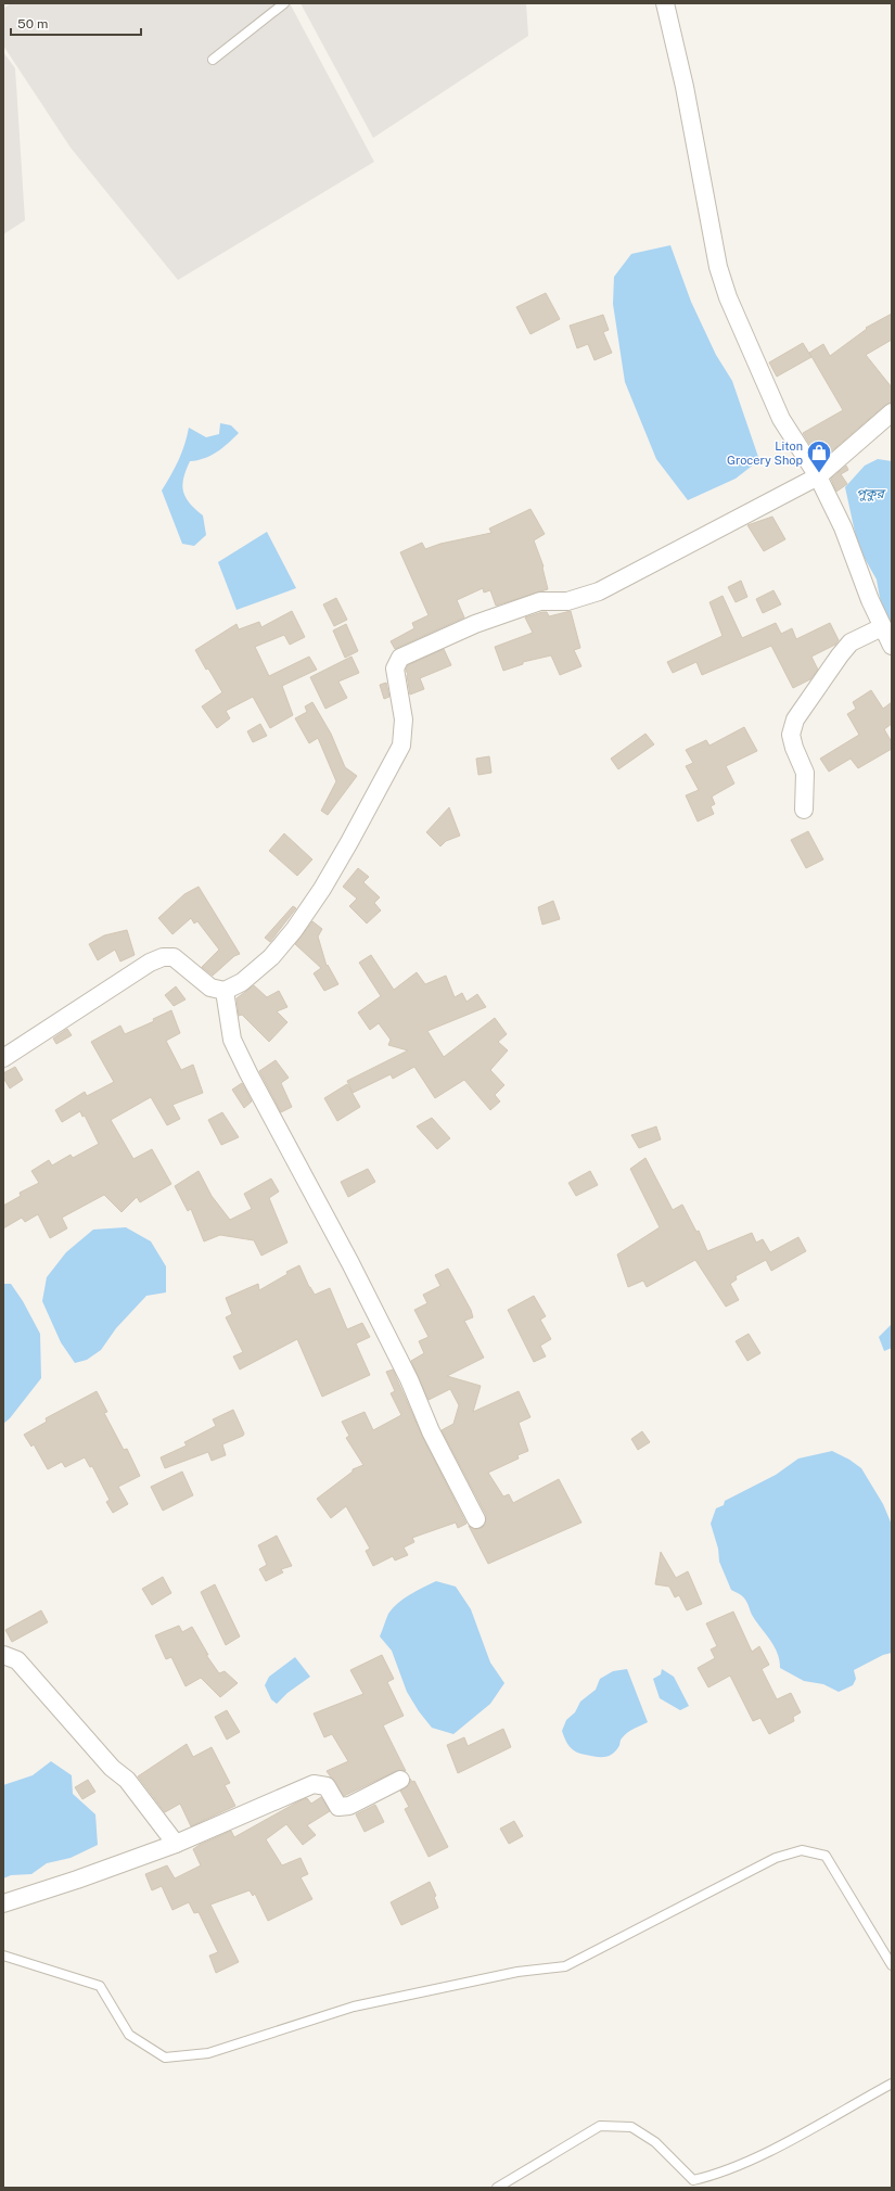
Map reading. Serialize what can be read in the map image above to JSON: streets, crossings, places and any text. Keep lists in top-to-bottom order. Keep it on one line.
{"water":["পুকুর"],"places":{"shop":["Liton Grocery Shop"]},"scale_bar":"50 m"}
